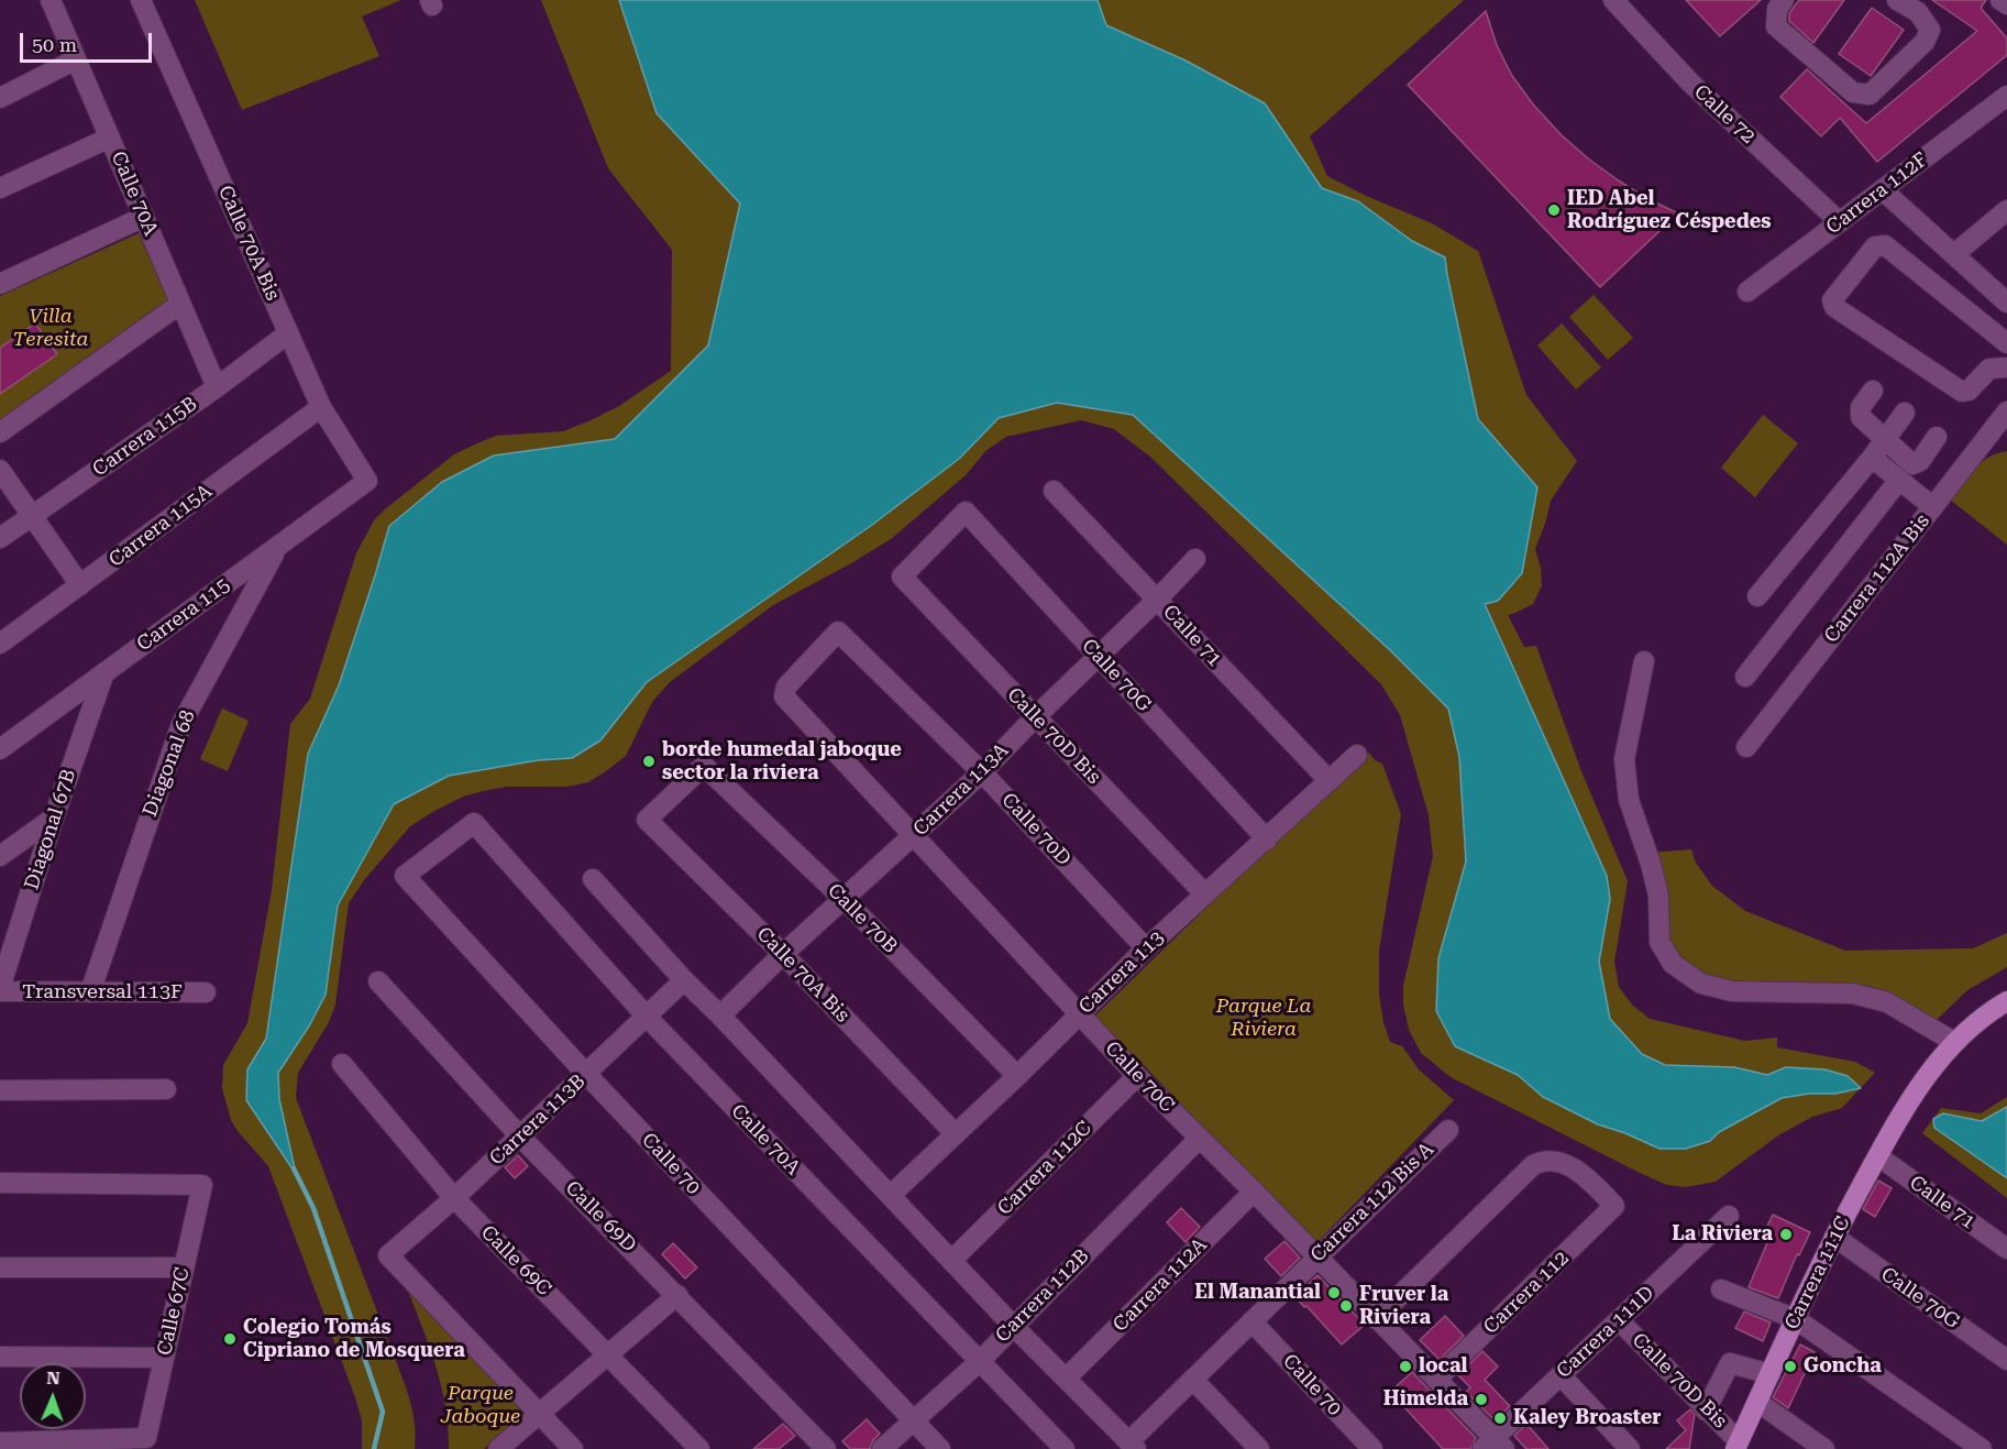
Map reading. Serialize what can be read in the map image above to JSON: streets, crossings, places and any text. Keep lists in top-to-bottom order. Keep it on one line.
{"streets":{"main road":["Carrera 111C"],"street":["Calle 72","Calle 70A","Carrera 112F","Calle 70A Bis","Carrera 115B","Carrera 115A","Carrera 112A Bis","Carrera 115","Calle 71","Calle 70G","Calle 70D Bis","Diagonal 68","Carrera 113A","Diagonal 67B","Calle 70D","Calle 70B","Carrera 113","Transversal 113F","Calle 70C","Carrera 113B","Calle 70","Carrera 112C","Carrera 112 Bis A","Calle 69D","Calle 69C","Carrera 112A","Carrera 112","Carrera 112B","Calle 67C","Carrera 111D"]},"crossings":[["Calle 72","Carrera 112F"],["Calle 70A","Carrera 115B"],["Calle 70A","Carrera 113B"],["Calle 70A","Calle 70"],["Calle 70A","Carrera 112B"],["Calle 70A Bis","Carrera 115B"],["Calle 70A Bis","Carrera 115A"],["Calle 70A Bis","Carrera 115"],["Calle 70A Bis","Carrera 113A"],["Calle 70A Bis","Calle 70B"],["Calle 70A Bis","Carrera 113"],["Carrera 115","Diagonal 68"],["Carrera 115","Diagonal 67B"],["Calle 71","Carrera 113A"],["Calle 71","Carrera 113"],["Calle 71","Carrera 111C"],["Calle 70G","Calle 70D Bis"],["Calle 70G","Carrera 113A"],["Calle 70G","Carrera 113"],["Calle 70G","Carrera 111C"],["Calle 70D Bis","Carrera 113A"],["Calle 70D Bis","Carrera 113"],["Calle 70D Bis","Carrera 111C"],["Calle 70D Bis","Carrera 111D"],["Diagonal 68","Transversal 113F"],["Carrera 113A","Calle 70D"],["Carrera 113A","Calle 70B"],["Carrera 113A","Calle 70C"],["Diagonal 67B","Transversal 113F"],["Calle 70D","Carrera 113"],["Calle 70D","Calle 70C"],["Calle 70B","Carrera 113"],["Carrera 113","Calle 70C"],["Calle 70C","Carrera 112C"],["Calle 70C","Carrera 112 Bis A"],["Calle 70C","Carrera 112A"],["Calle 70C","Carrera 112"],["Calle 70C","Carrera 112B"],["Calle 70C","Carrera 111D"],["Carrera 113B","Calle 70"],["Carrera 113B","Calle 69D"],["Carrera 113B","Calle 69C"],["Calle 70","Carrera 112 Bis A"],["Calle 70","Carrera 112B"]],"parks":["Villa Teresita","Parque La Riviera","Parque Jaboque"],"places":["IED Abel Rodríguez Céspedes","borde humedal jaboque sector la riviera","La Riviera","El Manantial","Fruver la Riviera","Colegio Tomás Cipriano de Mosquera","local","Goncha","Himelda","Kaley Broaster"],"scale_bar":"50 m","north":"top"}
